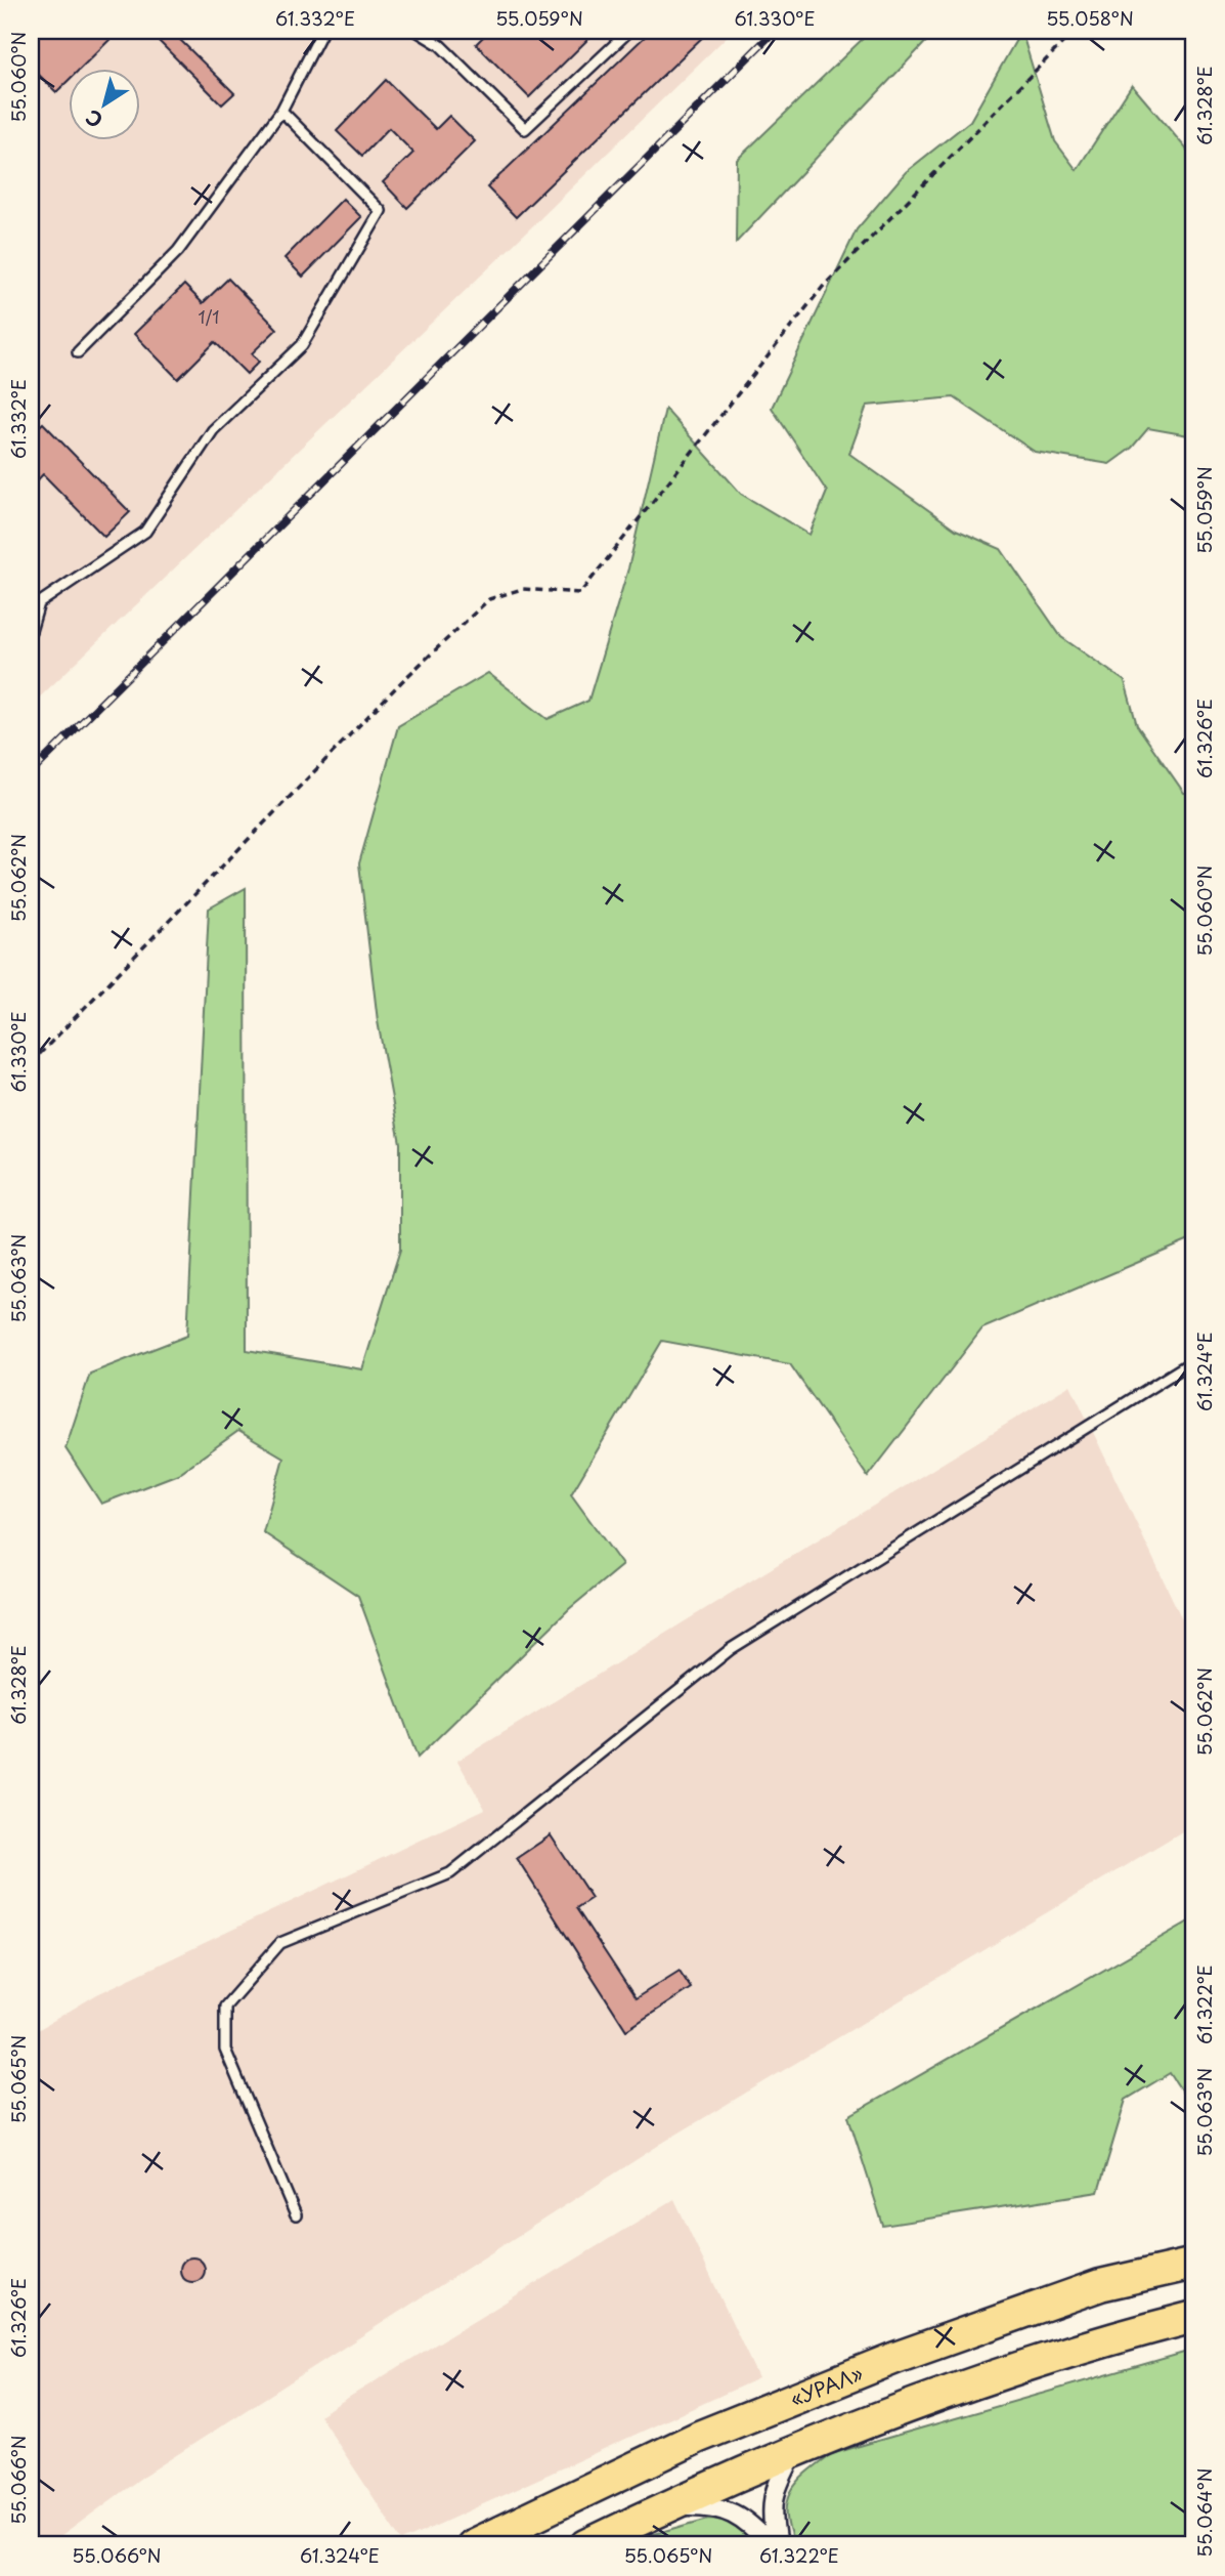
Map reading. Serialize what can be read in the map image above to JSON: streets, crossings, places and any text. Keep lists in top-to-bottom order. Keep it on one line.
{"streets":{"main road":["«УРАЛ»"]},"house_numbers":["1/1"],"north":"bottom left","coordinates":["61.332°E","55.059°N","61.330°E","55.058°N","55.060°N","61.328°E","61.326°E","55.062°N","55.063°N","61.324°E","61.322°E","55.065°N","55.066°N","55.064°N"]}
